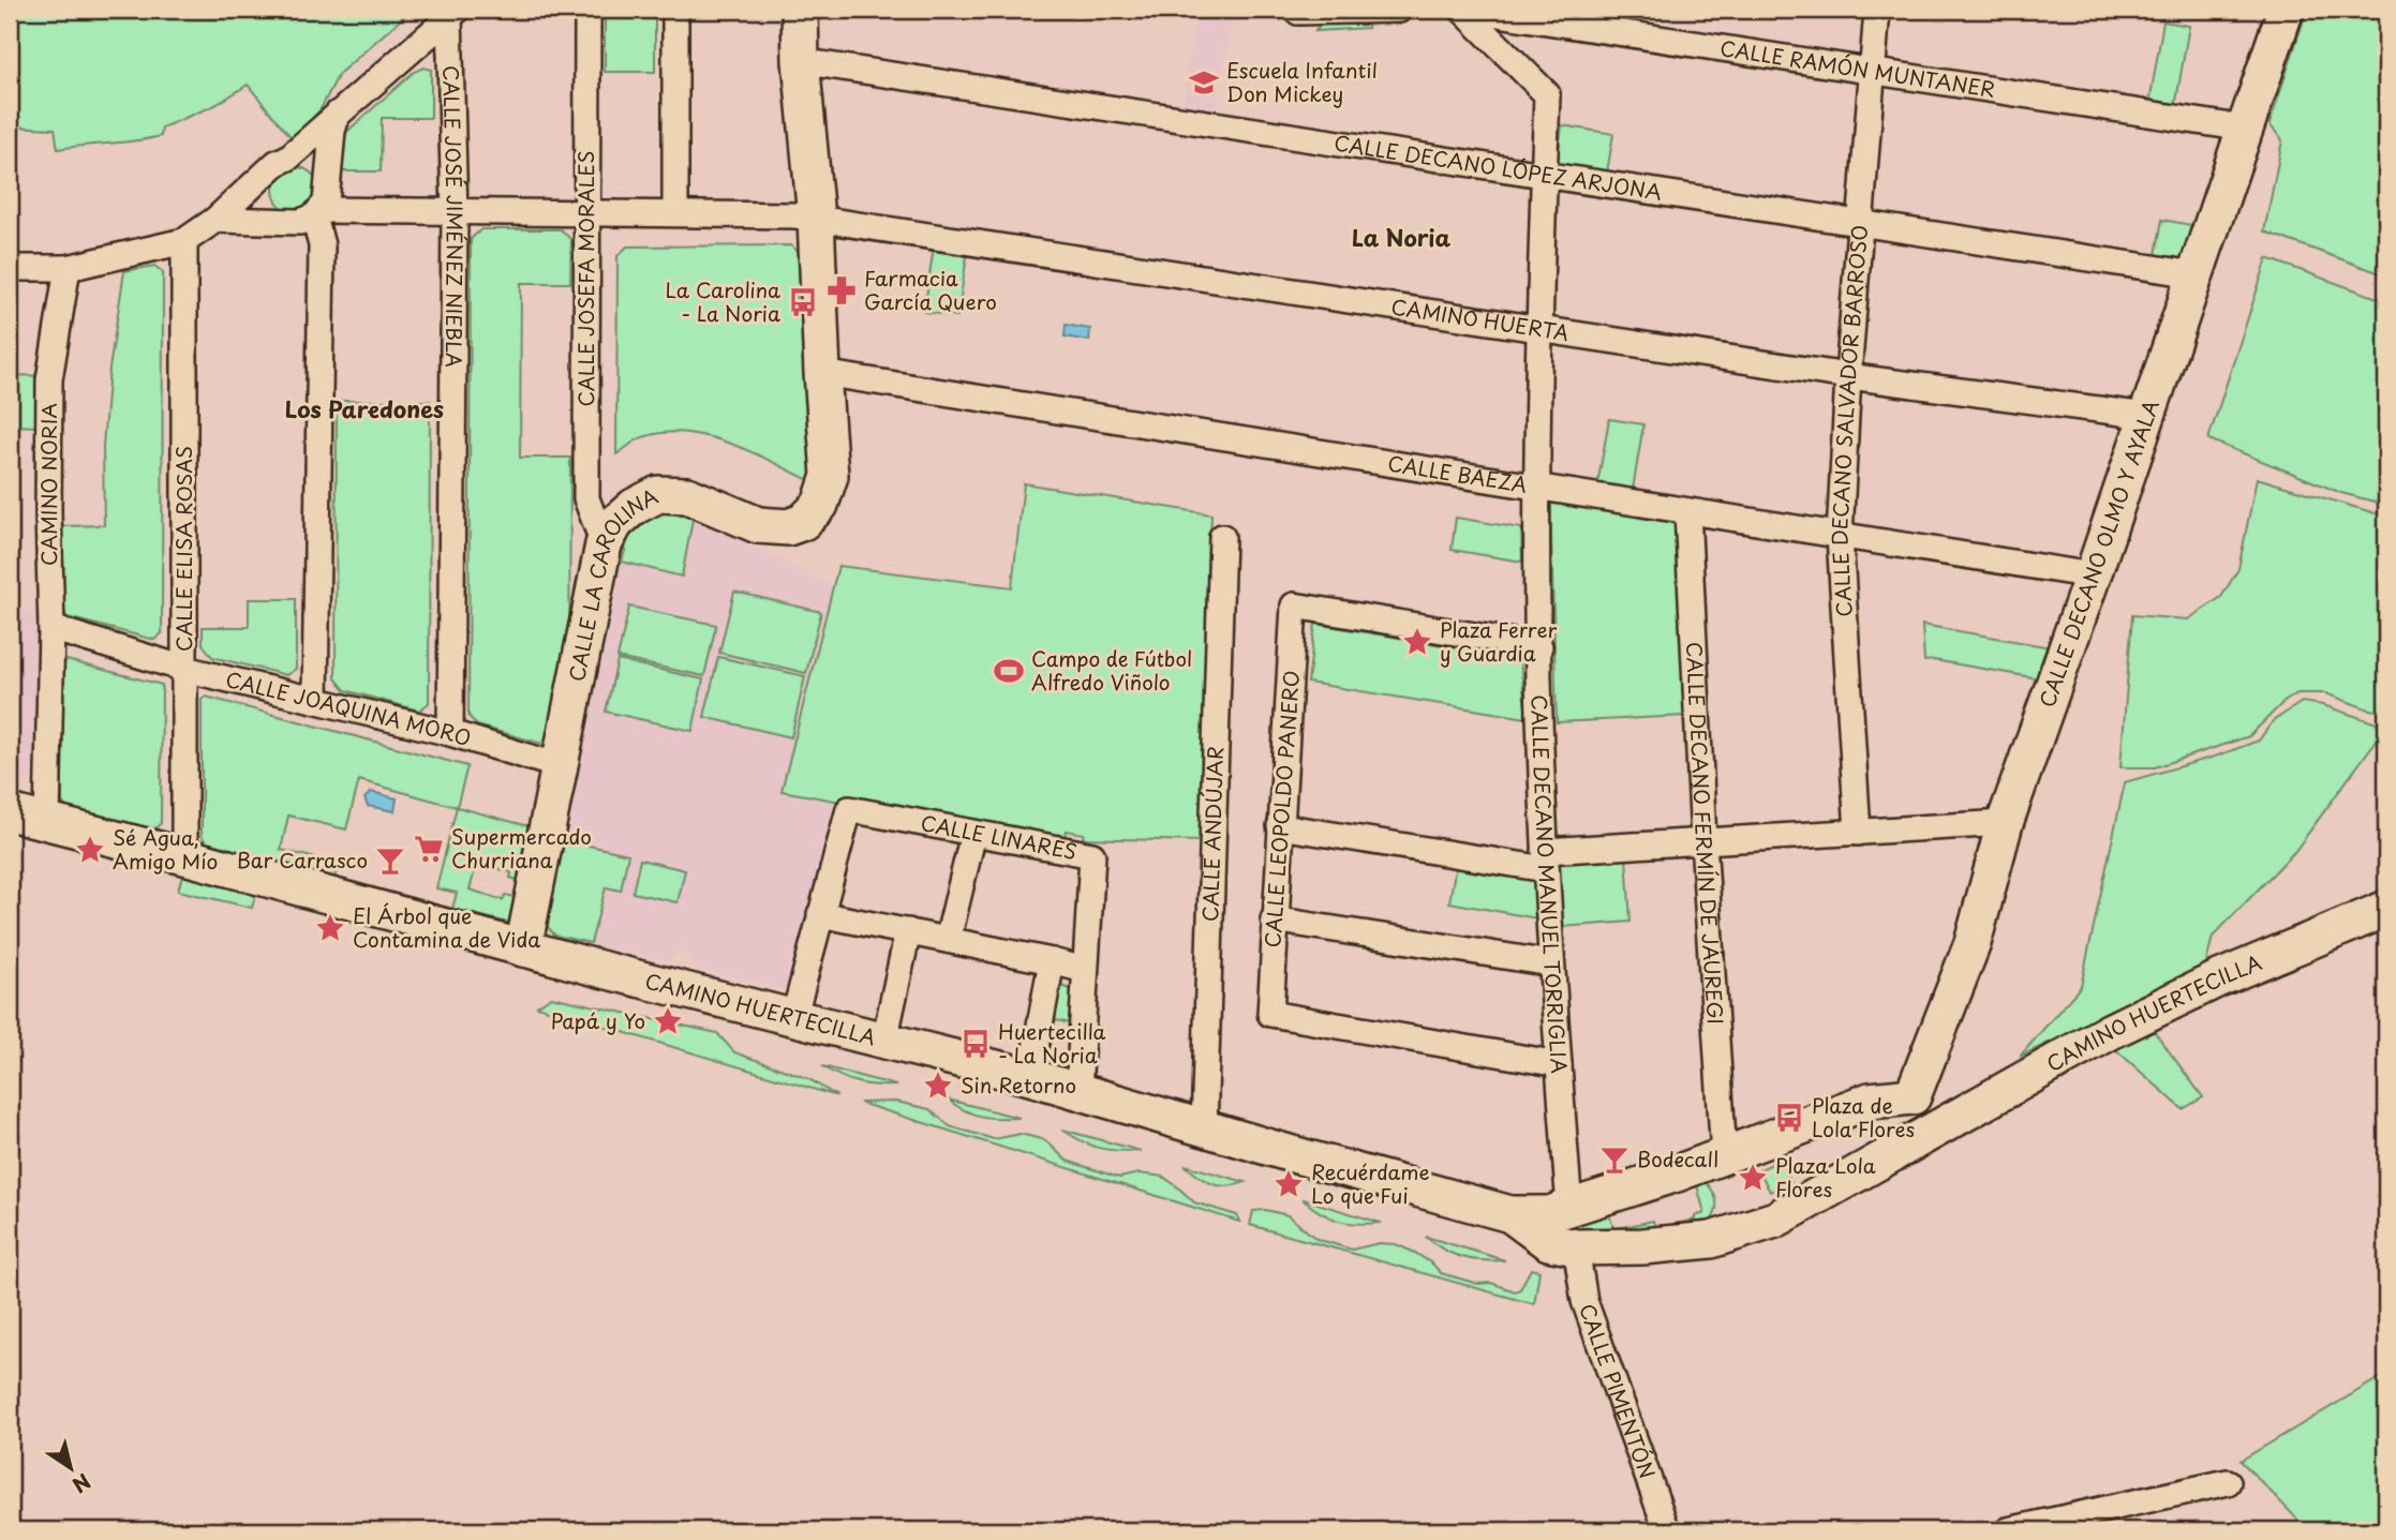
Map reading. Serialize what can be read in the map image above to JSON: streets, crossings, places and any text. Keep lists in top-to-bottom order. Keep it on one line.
{"streets":{"street":["CALLE RAMÓN MUNTANER","CALLE DECANO LÓPEZ ARJONA","CALLE JOSÉ JIMÉNEZ NIEBLA","CALLE JOSEFA MORALES","CAMINO HUERTA","CALLE DECANO SALVADOR BARROSO","CALLE BAEZA","CAMINO NORIA","CALLE ELISA ROSAS","CALLE DECANO OLMO Y AYALA","CALLE LA CAROLINA","CALLE JOAQUINA MORO","CALLE LEOPOLDO PANERO","CALLE ANDÚJAR","CALLE DECANO FERMÍN DE JÁUREGI","CALLE LINARES","CALLE DECANO MANUEL TORRIGLIA","CAMINO HUERTECILLA","CALLE PIMENTÓN"]},"crossings":[["CALLE RAMÓN MUNTANER","CALLE DECANO SALVADOR BARROSO"],["CALLE RAMÓN MUNTANER","CALLE DECANO OLMO Y AYALA"],["CALLE DECANO LÓPEZ ARJONA","CALLE DECANO SALVADOR BARROSO"],["CALLE DECANO LÓPEZ ARJONA","CALLE DECANO OLMO Y AYALA"],["CALLE DECANO LÓPEZ ARJONA","CALLE LA CAROLINA"],["CALLE DECANO LÓPEZ ARJONA","CALLE DECANO MANUEL TORRIGLIA"],["CALLE JOSÉ JIMÉNEZ NIEBLA","CAMINO HUERTA"],["CALLE JOSÉ JIMÉNEZ NIEBLA","CALLE JOAQUINA MORO"],["CALLE JOSEFA MORALES","CAMINO HUERTA"],["CALLE JOSEFA MORALES","CALLE LA CAROLINA"],["CAMINO HUERTA","CALLE DECANO SALVADOR BARROSO"],["CAMINO HUERTA","CALLE DECANO OLMO Y AYALA"],["CAMINO HUERTA","CALLE LA CAROLINA"],["CAMINO HUERTA","CALLE DECANO MANUEL TORRIGLIA"],["CALLE DECANO SALVADOR BARROSO","CALLE BAEZA"],["CALLE BAEZA","CALLE DECANO OLMO Y AYALA"],["CALLE BAEZA","CALLE LA CAROLINA"],["CALLE BAEZA","CALLE DECANO FERMÍN DE JÁUREGI"],["CALLE BAEZA","CALLE DECANO MANUEL TORRIGLIA"],["CAMINO NORIA","CALLE JOAQUINA MORO"],["CAMINO NORIA","CAMINO HUERTECILLA"],["CALLE ELISA ROSAS","CALLE JOAQUINA MORO"],["CALLE ELISA ROSAS","CAMINO HUERTECILLA"],["CALLE LA CAROLINA","CALLE JOAQUINA MORO"],["CALLE LA CAROLINA","CAMINO HUERTECILLA"],["CALLE LEOPOLDO PANERO","CALLE DECANO MANUEL TORRIGLIA"],["CALLE ANDÚJAR","CAMINO HUERTECILLA"],["CALLE LINARES","CAMINO HUERTECILLA"]],"districts":["La Noria","Los Paredones"],"places":{"school or university":["Escuela Infantil Don Mickey"],"pharmacy":["Farmacia García Quero"],"bus stop":["La Carolina - La Noria","Huertecilla - La Noria","Plaza de Lola Flores"],"place":["Plaza Ferrer y Guardia","Sé Agua, Amigo Mío","El Árbol que Contamina de Vida","Papá y Yo","Sin Retorno","Plaza Lola Flores","Recuérdame Lo que Fui"],"sports":["Campo de Fútbol Alfredo Viñolo"],"supermarket":["Supermercado Churriana"],"bar":["Bar Carrasco","Bodecall"]},"north":"bottom right"}
